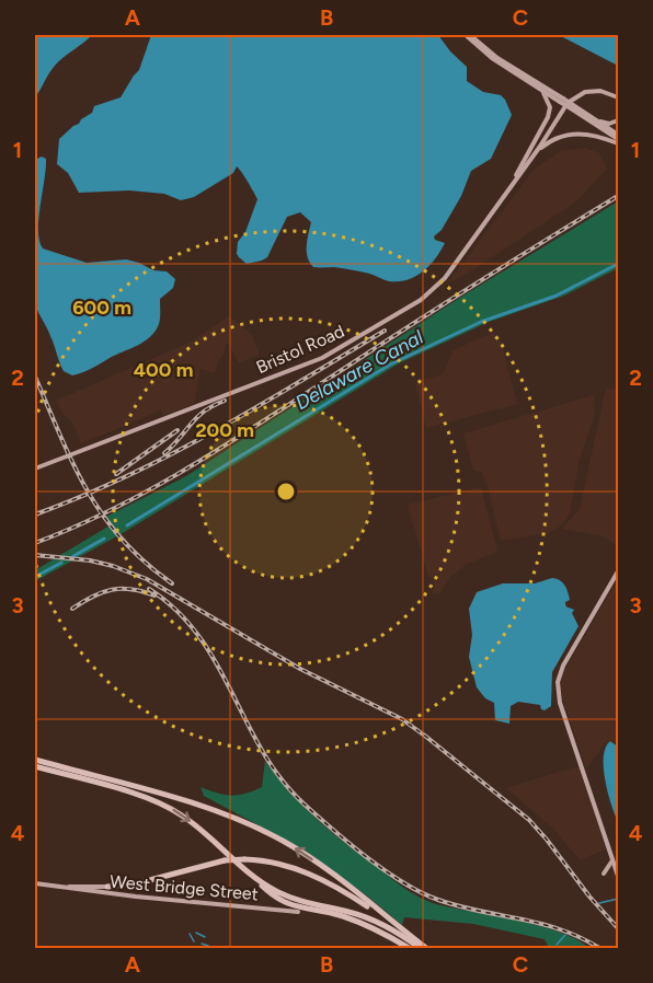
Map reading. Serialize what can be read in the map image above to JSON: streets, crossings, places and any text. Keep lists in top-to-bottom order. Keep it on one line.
{"streets":{"main road":["Bristol Road","West Bridge Street"]},"water":["Delaware Canal"],"grid":{"columns":["A","B","C"],"rows":["1","2","3","4"]},"rings":["600 m","400 m","200 m"]}
